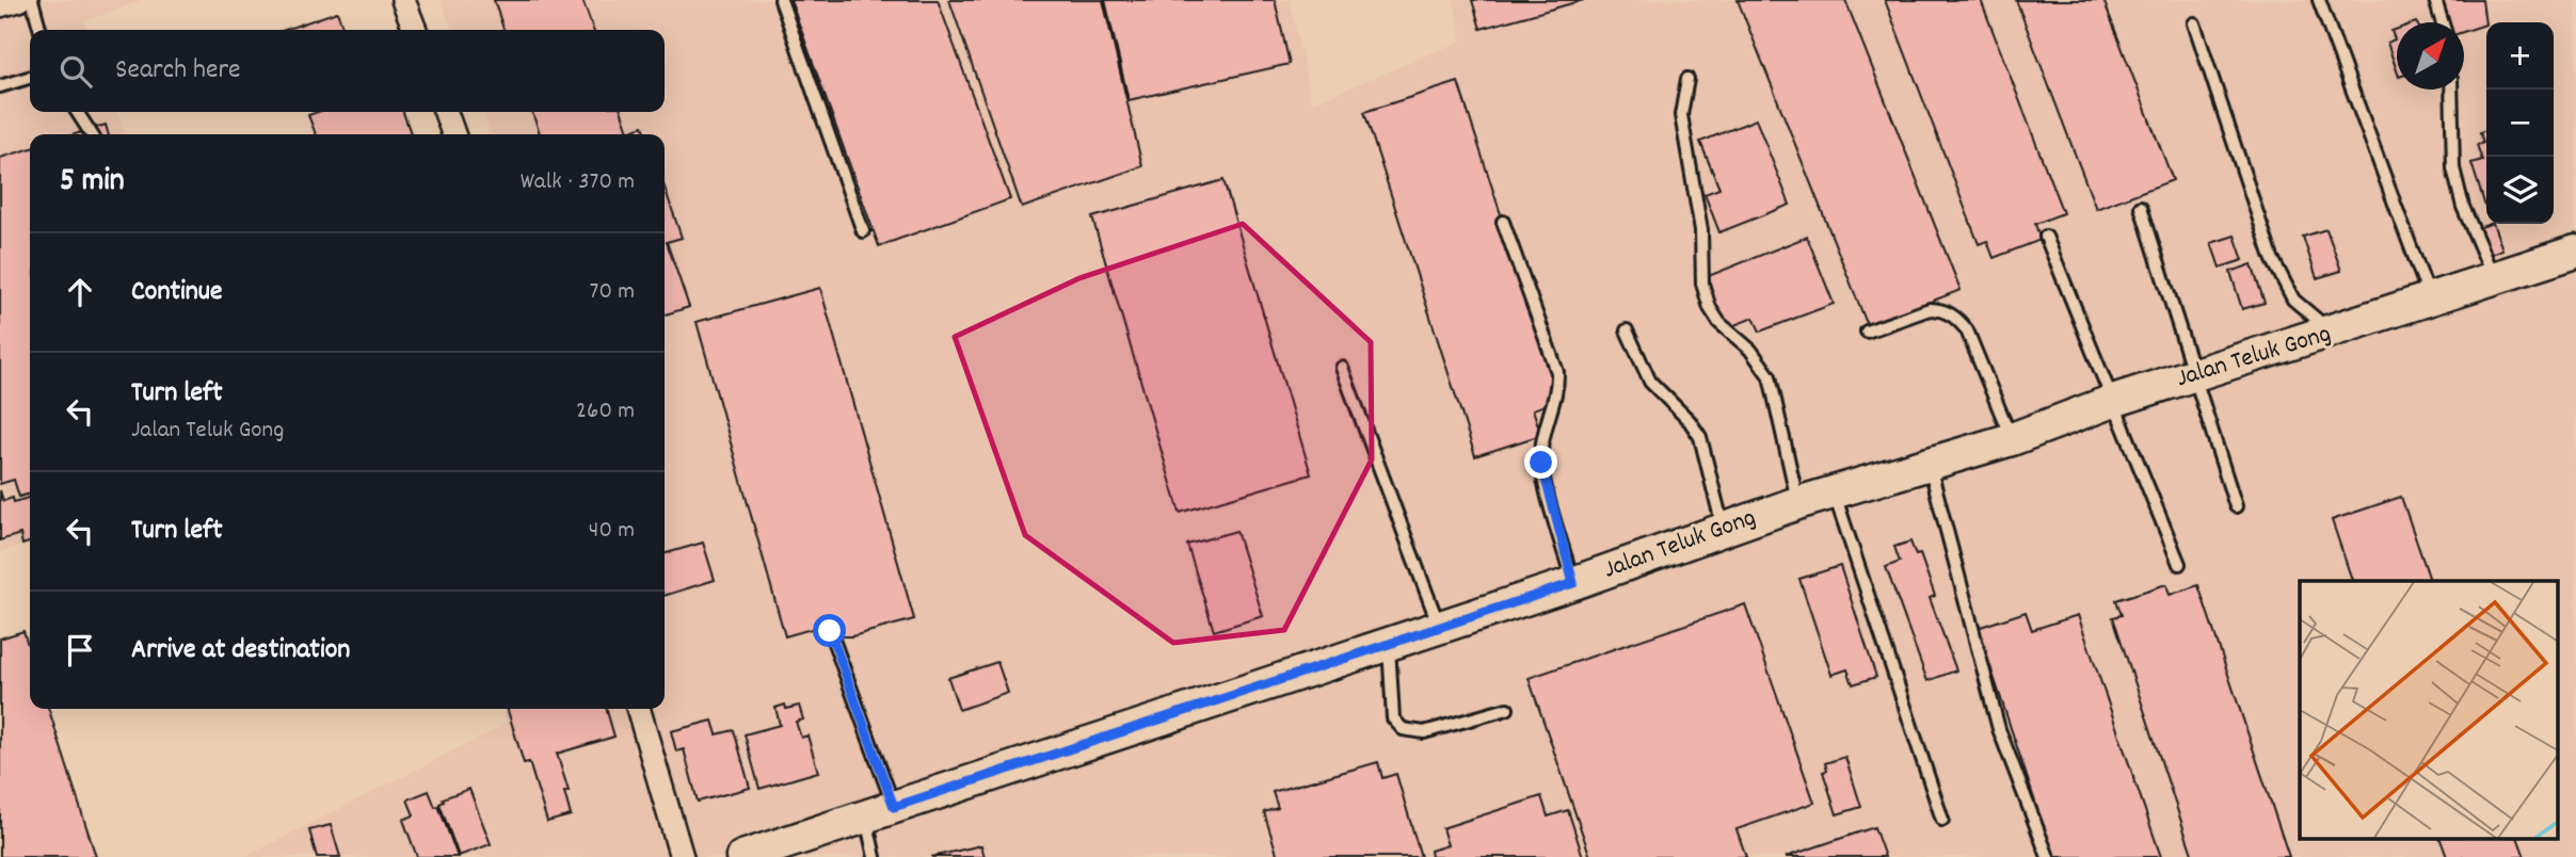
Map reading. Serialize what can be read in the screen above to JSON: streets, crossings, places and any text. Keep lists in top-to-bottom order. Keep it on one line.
{"streets":{"street":["Jalan Teluk Gong"]},"north":"top right","page":{"map_buttons":["+","−"],"search":"Search here","heading":["5 min","Walk · 370 m"],"list":[["Continue","70 m"],["Turn left","Jalan Teluk Gong","260 m"],["Turn left","40 m"],"Arrive at destination"]}}
